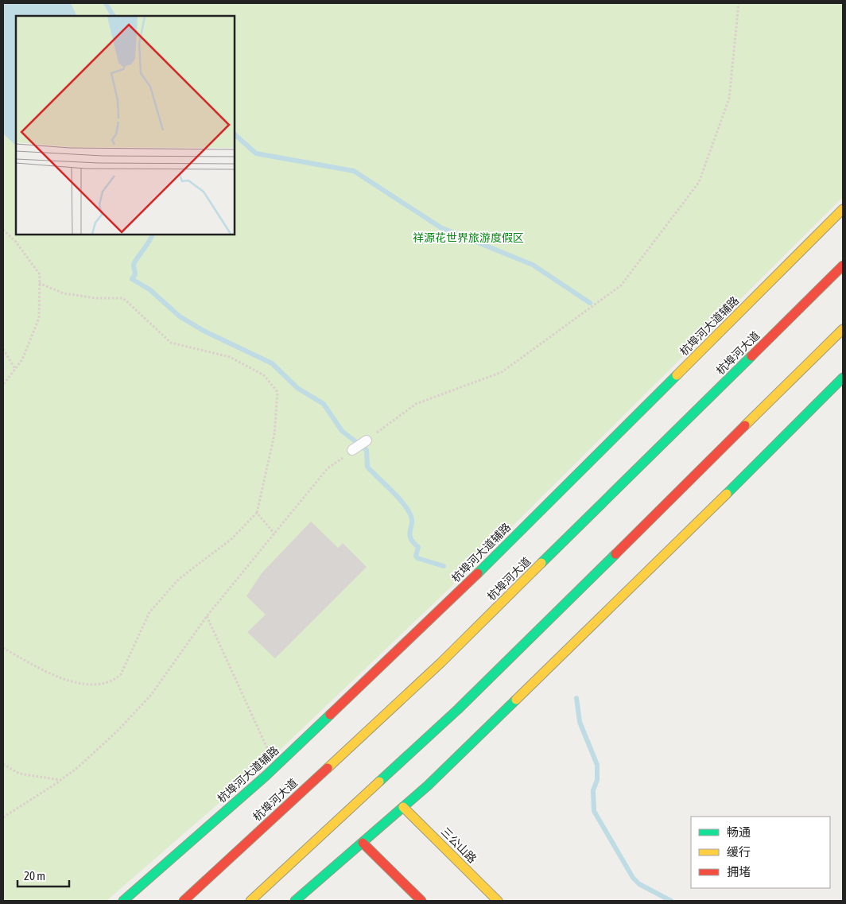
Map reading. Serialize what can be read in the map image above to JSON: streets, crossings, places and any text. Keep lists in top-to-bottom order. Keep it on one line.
{"streets":{"street":["杭埠河大道辅路","杭埠河大道","三公山路"]},"parks":["祥源花世界旅游度假区"],"legend":["畅通","缓行","拥堵"],"scale_bar":"20 m"}
